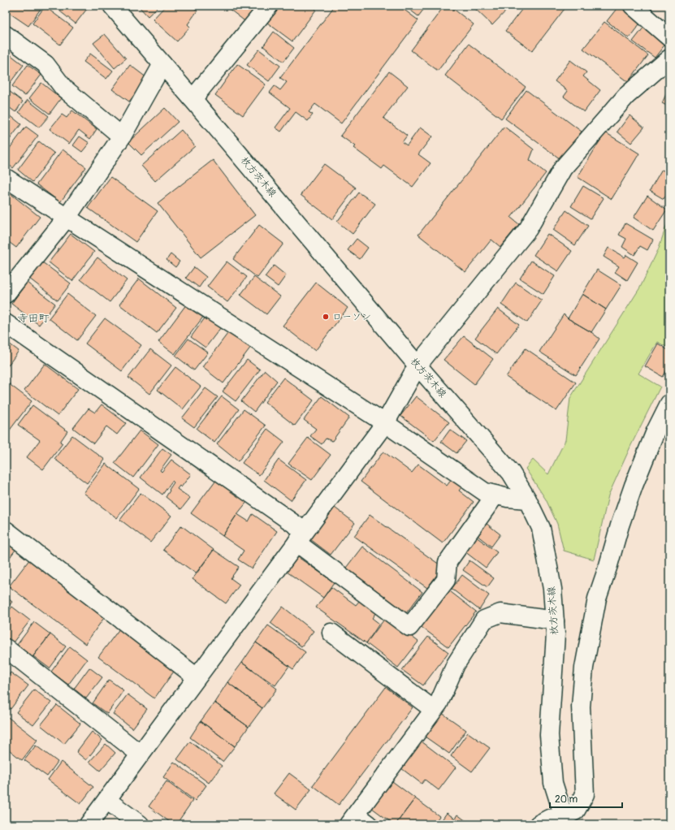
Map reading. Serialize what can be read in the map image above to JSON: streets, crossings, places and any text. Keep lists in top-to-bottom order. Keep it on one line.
{"streets":{"street":["枚方茨木線"]},"districts":["寺田町"],"places":["ローソン"],"scale_bar":"20 m"}
